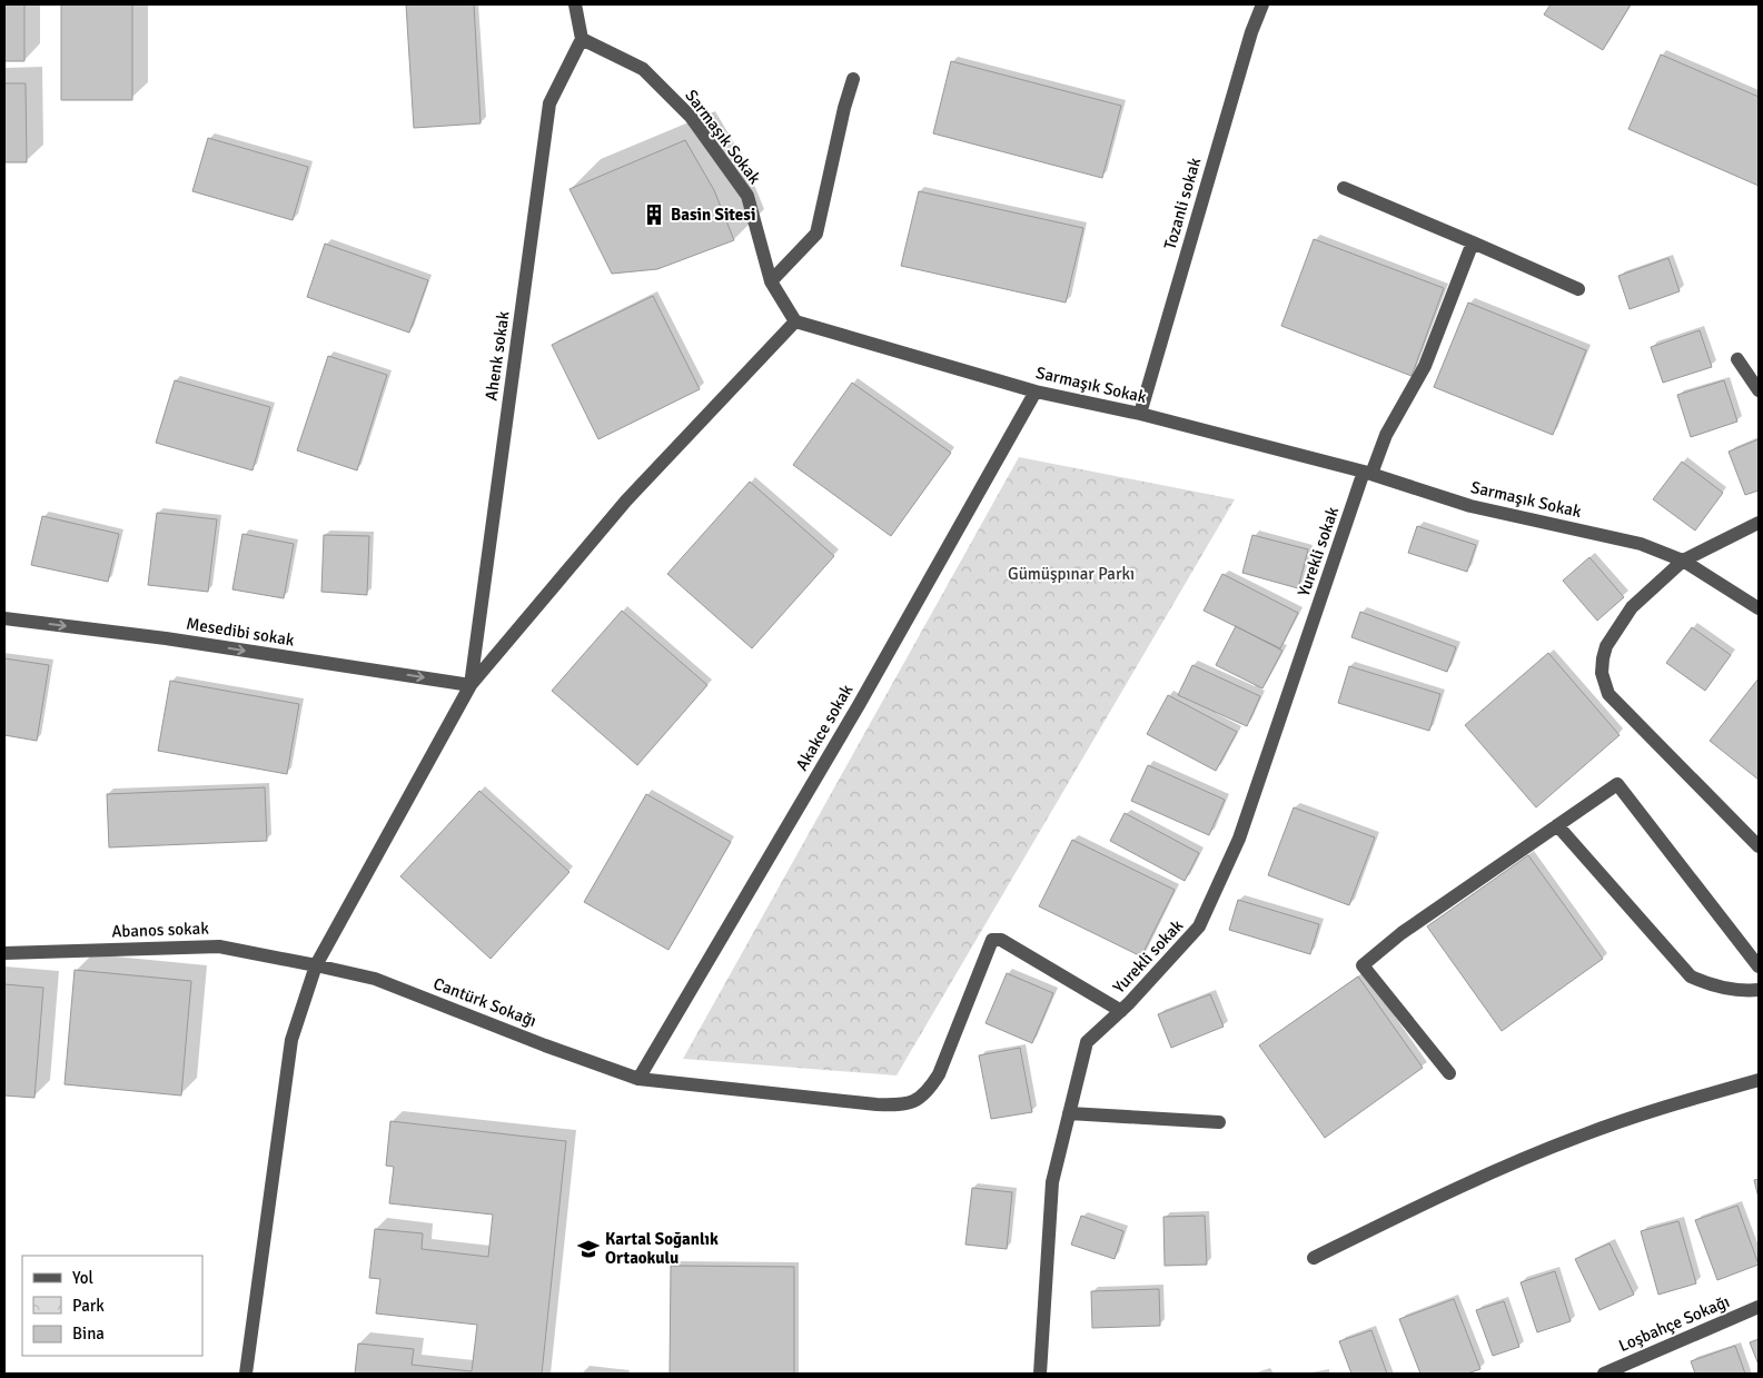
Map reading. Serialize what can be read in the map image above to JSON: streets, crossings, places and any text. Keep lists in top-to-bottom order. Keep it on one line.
{"streets":{"street":["Sarmaşık Sokak","Tozanli sokak","Ahenk sokak","Yurekli sokak","Mesedibi sokak","Akakce sokak","Abanos sokak","Cantürk Sokağı","Loşbahçe Sokağı"]},"crossings":[["Sarmaşık Sokak","Tozanli sokak"],["Sarmaşık Sokak","Ahenk sokak"],["Sarmaşık Sokak","Yurekli sokak"],["Sarmaşık Sokak","Akakce sokak"],["Ahenk sokak","Mesedibi sokak"],["Yurekli sokak","Cantürk Sokağı"],["Akakce sokak","Cantürk Sokağı"],["Abanos sokak","Cantürk Sokağı"]],"one_way":["Mesedibi sokak"],"parks":["Gümüşpınar Parkı"],"places":{"building":["Basin Sitesi"],"school or university":["Kartal Soğanlık Ortaokulu"]},"legend":["Yol","Park","Bina"]}
